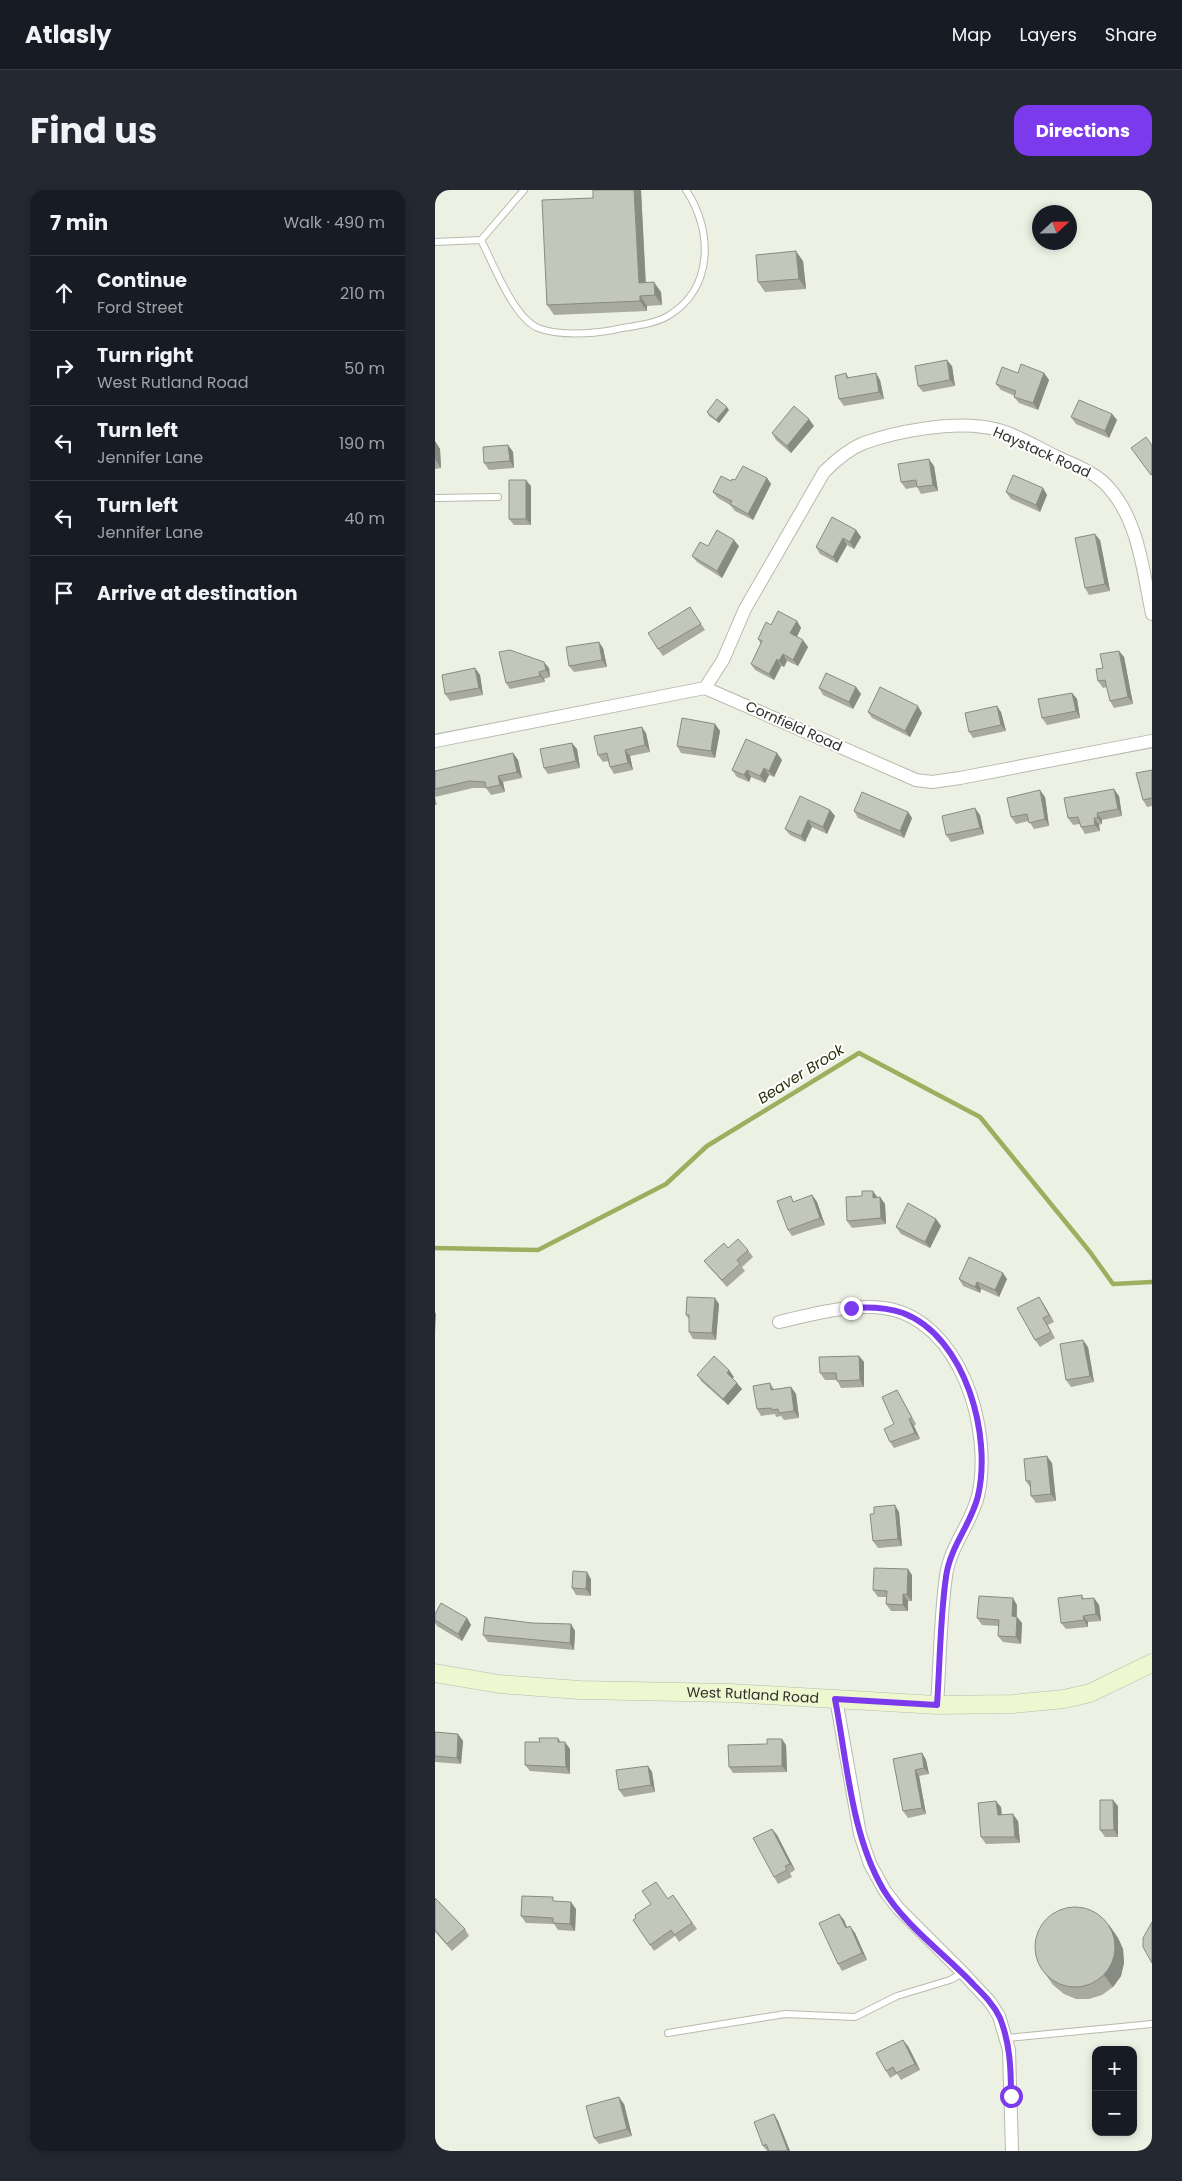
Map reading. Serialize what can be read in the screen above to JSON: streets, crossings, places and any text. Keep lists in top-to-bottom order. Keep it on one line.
{"streets":{"main road":["West Rutland Road"],"street":["Haystack Road","Cornfield Road"]},"crossings":[["Haystack Road","Cornfield Road"]],"water":["Beaver Brook"],"north":"right","page":{"header":"Atlasly","nav":["Map","Layers","Share"],"title":"Find us","buttons":"Directions","heading":["7 min","Walk · 490 m"],"list":[["Continue","Ford Street","210 m"],["Turn right","West Rutland Road","50 m"],["Turn left","Jennifer Lane","190 m"],["Turn left","Jennifer Lane","40 m"],"Arrive at destination"],"map_buttons":["+","−"]}}
